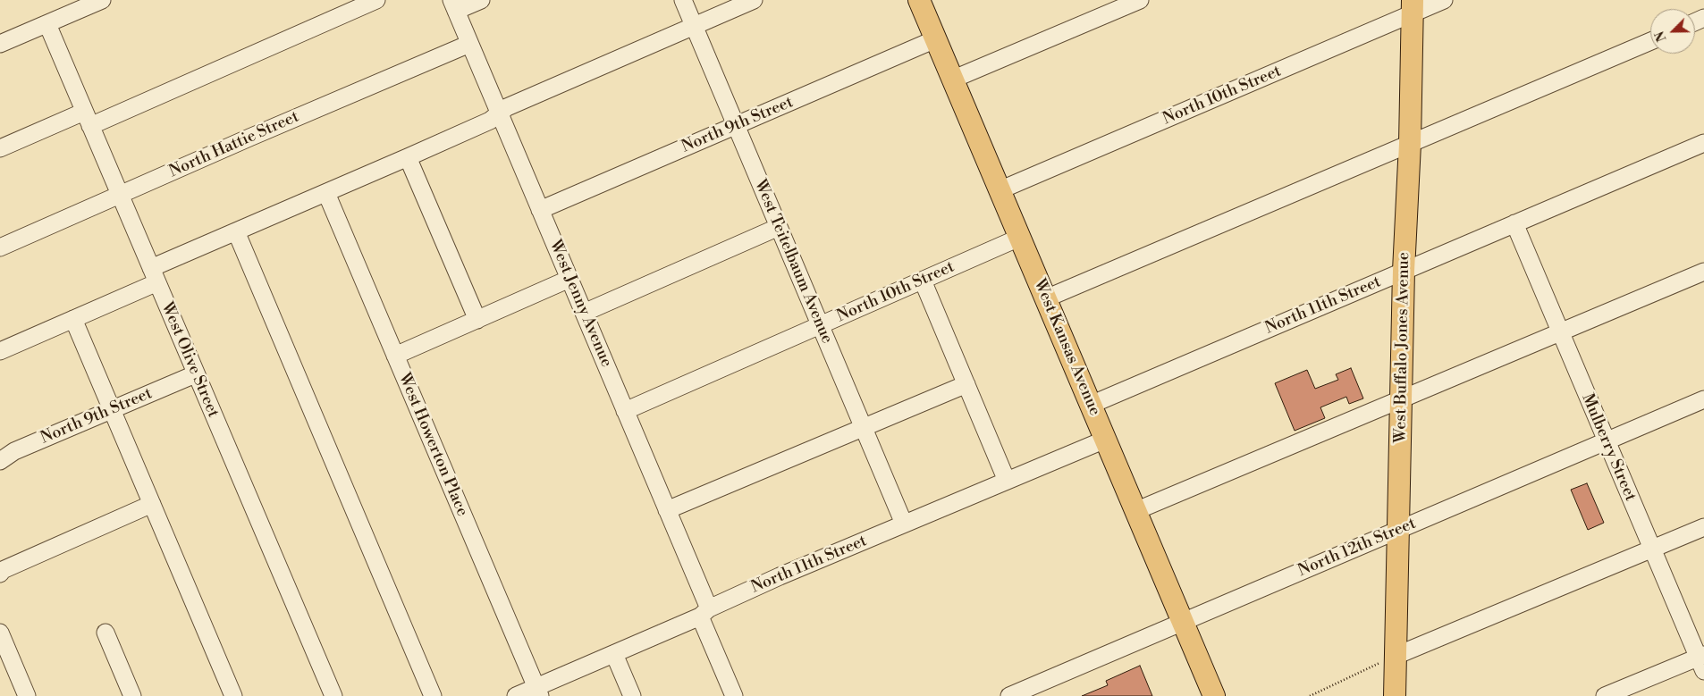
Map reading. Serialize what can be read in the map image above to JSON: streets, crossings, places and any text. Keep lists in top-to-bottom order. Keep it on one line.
{"streets":{"main road":["West Kansas Avenue","West Buffalo Jones Avenue"],"street":["North 10th Street","North 9th Street","North Hattie Street","West Teitelbaum Avenue","West Jenny Avenue","North 11th Street","West Olive Street","West Howerton Place","Mulberry Street","North 12th Street"]},"crossings":[["North 10th Street","West Teitelbaum Avenue"],["North 10th Street","West Jenny Avenue"],["North 10th Street","West Kansas Avenue"],["North 10th Street","West Buffalo Jones Avenue"],["North 9th Street","West Teitelbaum Avenue"],["North 9th Street","West Jenny Avenue"],["North 9th Street","West Kansas Avenue"],["North 9th Street","West Olive Street"],["North Hattie Street","West Jenny Avenue"],["North Hattie Street","West Olive Street"],["West Teitelbaum Avenue","North 11th Street"],["West Jenny Avenue","North 11th Street"],["North 11th Street","West Kansas Avenue"],["North 11th Street","West Buffalo Jones Avenue"],["North 11th Street","West Howerton Place"],["North 11th Street","Mulberry Street"],["West Kansas Avenue","North 12th Street"],["West Buffalo Jones Avenue","North 12th Street"],["Mulberry Street","North 12th Street"]],"north":"bottom left"}
